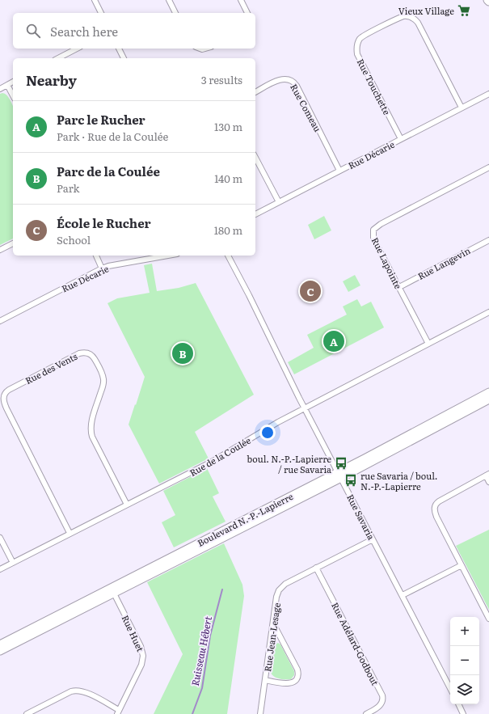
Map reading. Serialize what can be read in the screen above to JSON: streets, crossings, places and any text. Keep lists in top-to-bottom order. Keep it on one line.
{"streets":{"street":["Rue Touchette","Rue Comeau","Rue Décarie","Rue Lapointe","Rue Langevin","Rue des Vents","Rue de la Coulée","Rue Savaria","Boulevard N.-P.-Lapierre","Rue Huet","Rue Jean-Lesage","Rue Adélard-Godbout"]},"crossings":[["Rue Touchette","Rue Décarie"],["Rue Comeau","Rue Décarie"],["Rue Lapointe","Rue Langevin"],["Rue Lapointe","Rue de la Coulée"],["Rue des Vents","Rue de la Coulée"],["Rue de la Coulée","Rue Savaria"],["Rue Savaria","Boulevard N.-P.-Lapierre"],["Rue Savaria","Rue Jean-Lesage"],["Boulevard N.-P.-Lapierre","Rue Huet"],["Rue Jean-Lesage","Rue Adélard-Godbout"]],"water":["Ruisseau Hébert"],"places":{"supermarket":["Vieux Village"],"bus stop":["boul. N.-P.-Lapierre / rue Savaria","rue Savaria / boul. N.-P.-Lapierre"]},"page":{"search":"Search here","heading":["Nearby","3 results"],"list":[{"mark":"A","name":"Parc le Rucher","note":"Park · Rue de la Coulée","value":"130 m"},{"mark":"B","name":"Parc de la Coulée","note":"Park","value":"140 m"},{"mark":"C","name":"École le Rucher","note":"School","value":"180 m"}],"pins":["C","A","B"],"map_buttons":["+","−"]}}
